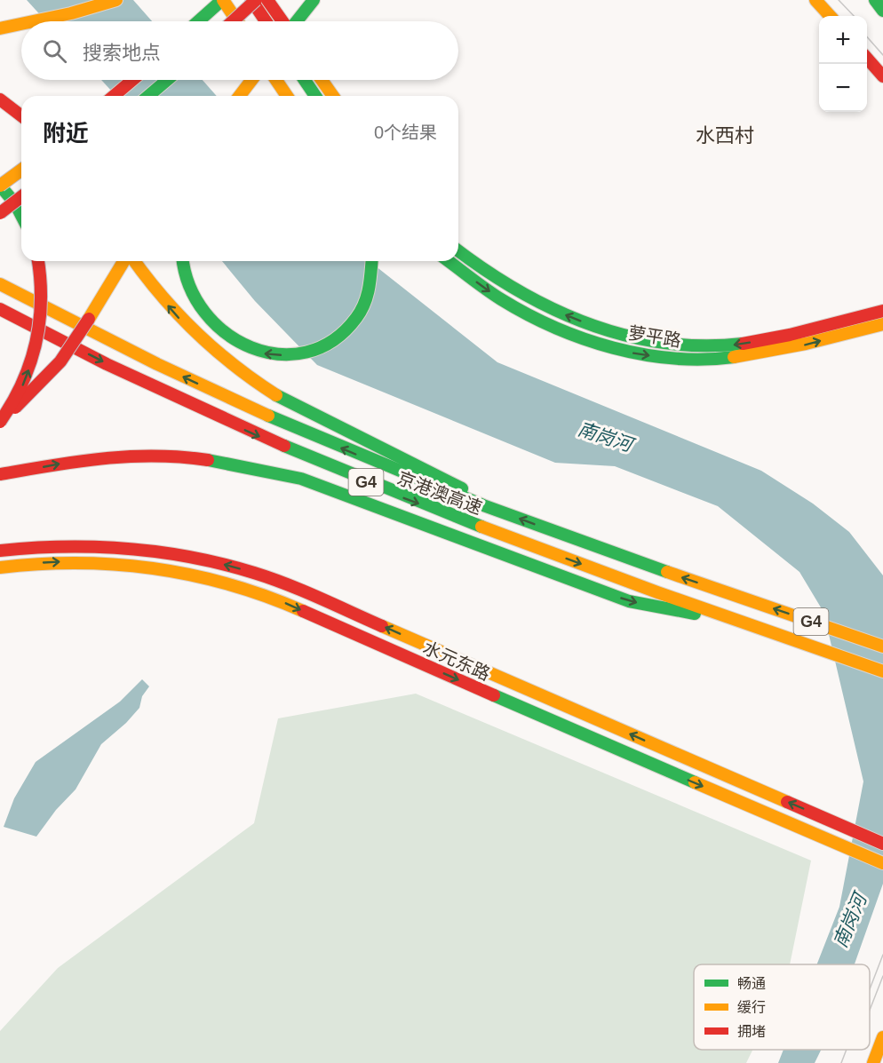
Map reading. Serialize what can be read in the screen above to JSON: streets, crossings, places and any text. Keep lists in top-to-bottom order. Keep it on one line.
{"streets":{"main road":["萝平路","G4","京港澳高速","水元东路"]},"districts":["水西村"],"water":["南岗河"],"legend":["畅通","缓行","拥堵"],"page":{"map_buttons":["+","−"],"search":"搜索地点","heading":["附近","0个结果"]}}
